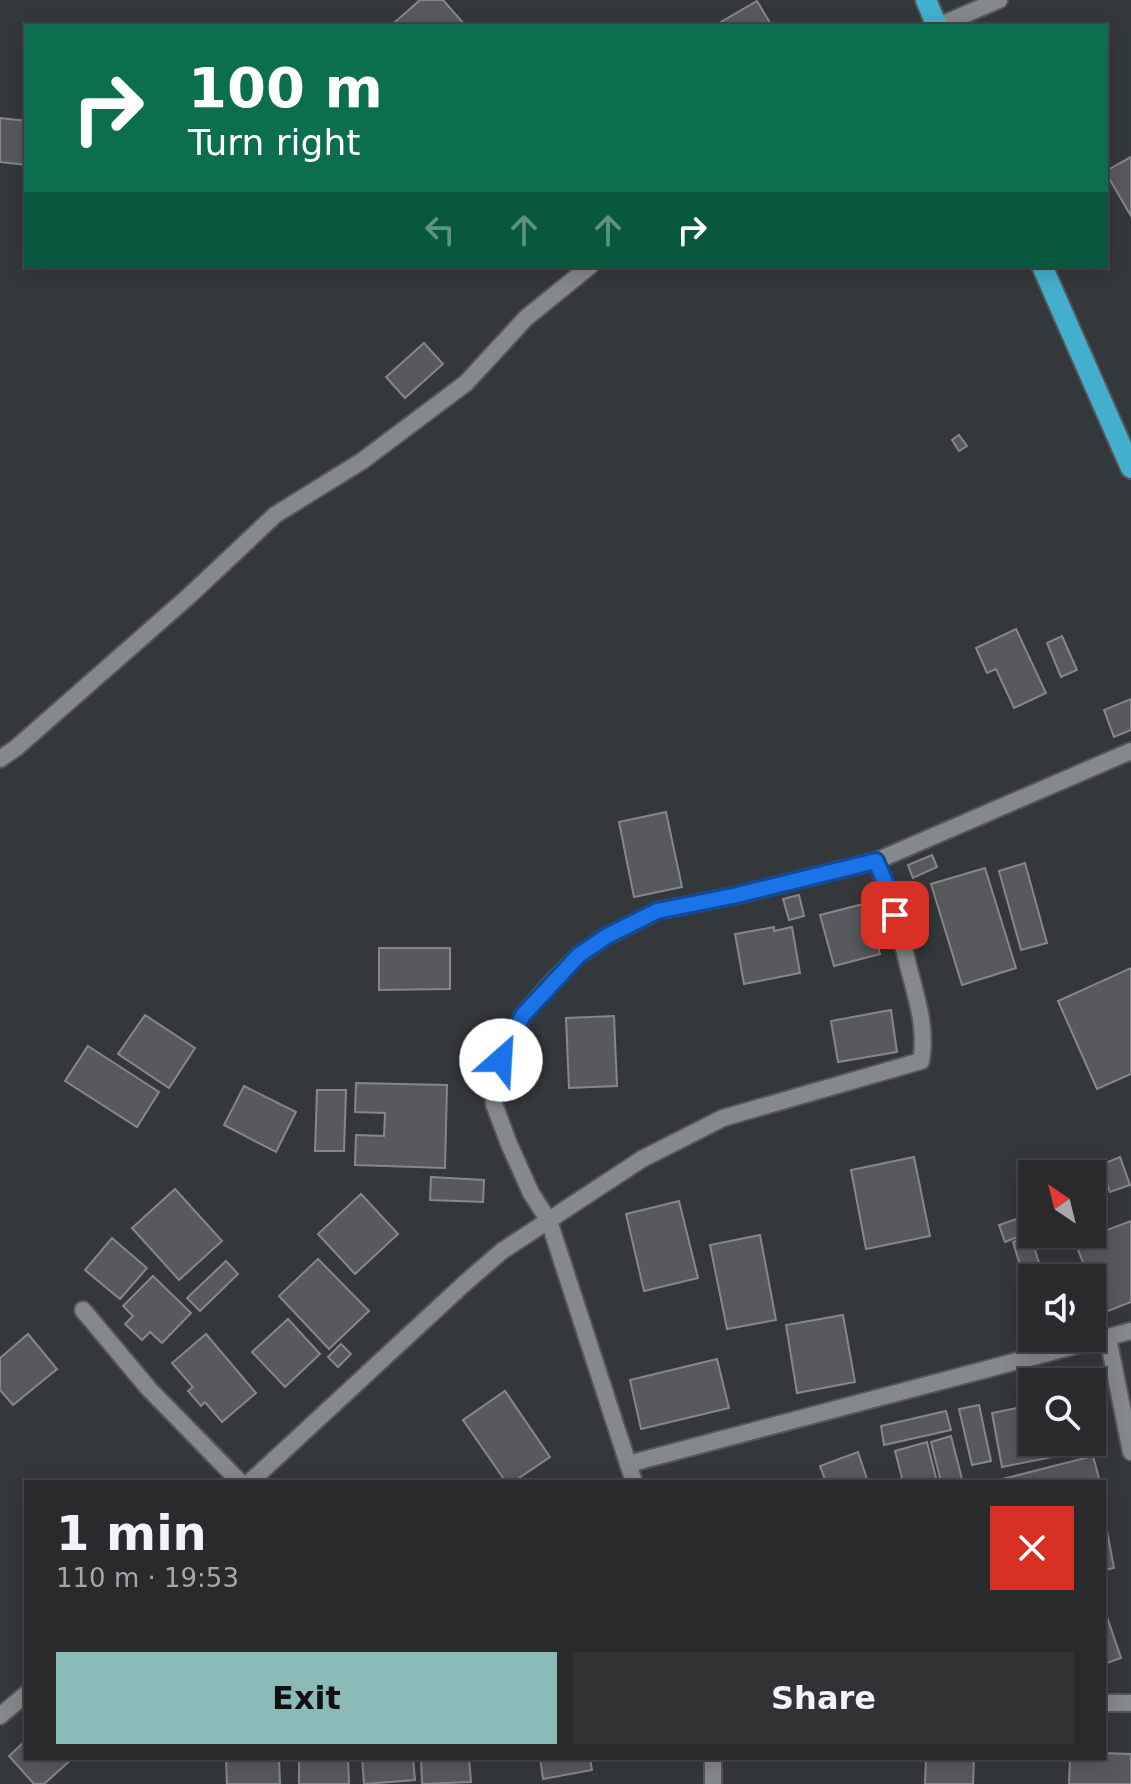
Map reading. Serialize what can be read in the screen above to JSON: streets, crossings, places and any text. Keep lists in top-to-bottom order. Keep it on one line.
{"north":"top left","page":{"turn":["100 m","Turn right"],"heading":["1 min","110 m · 19:53"],"buttons":["Exit","Share"]}}
